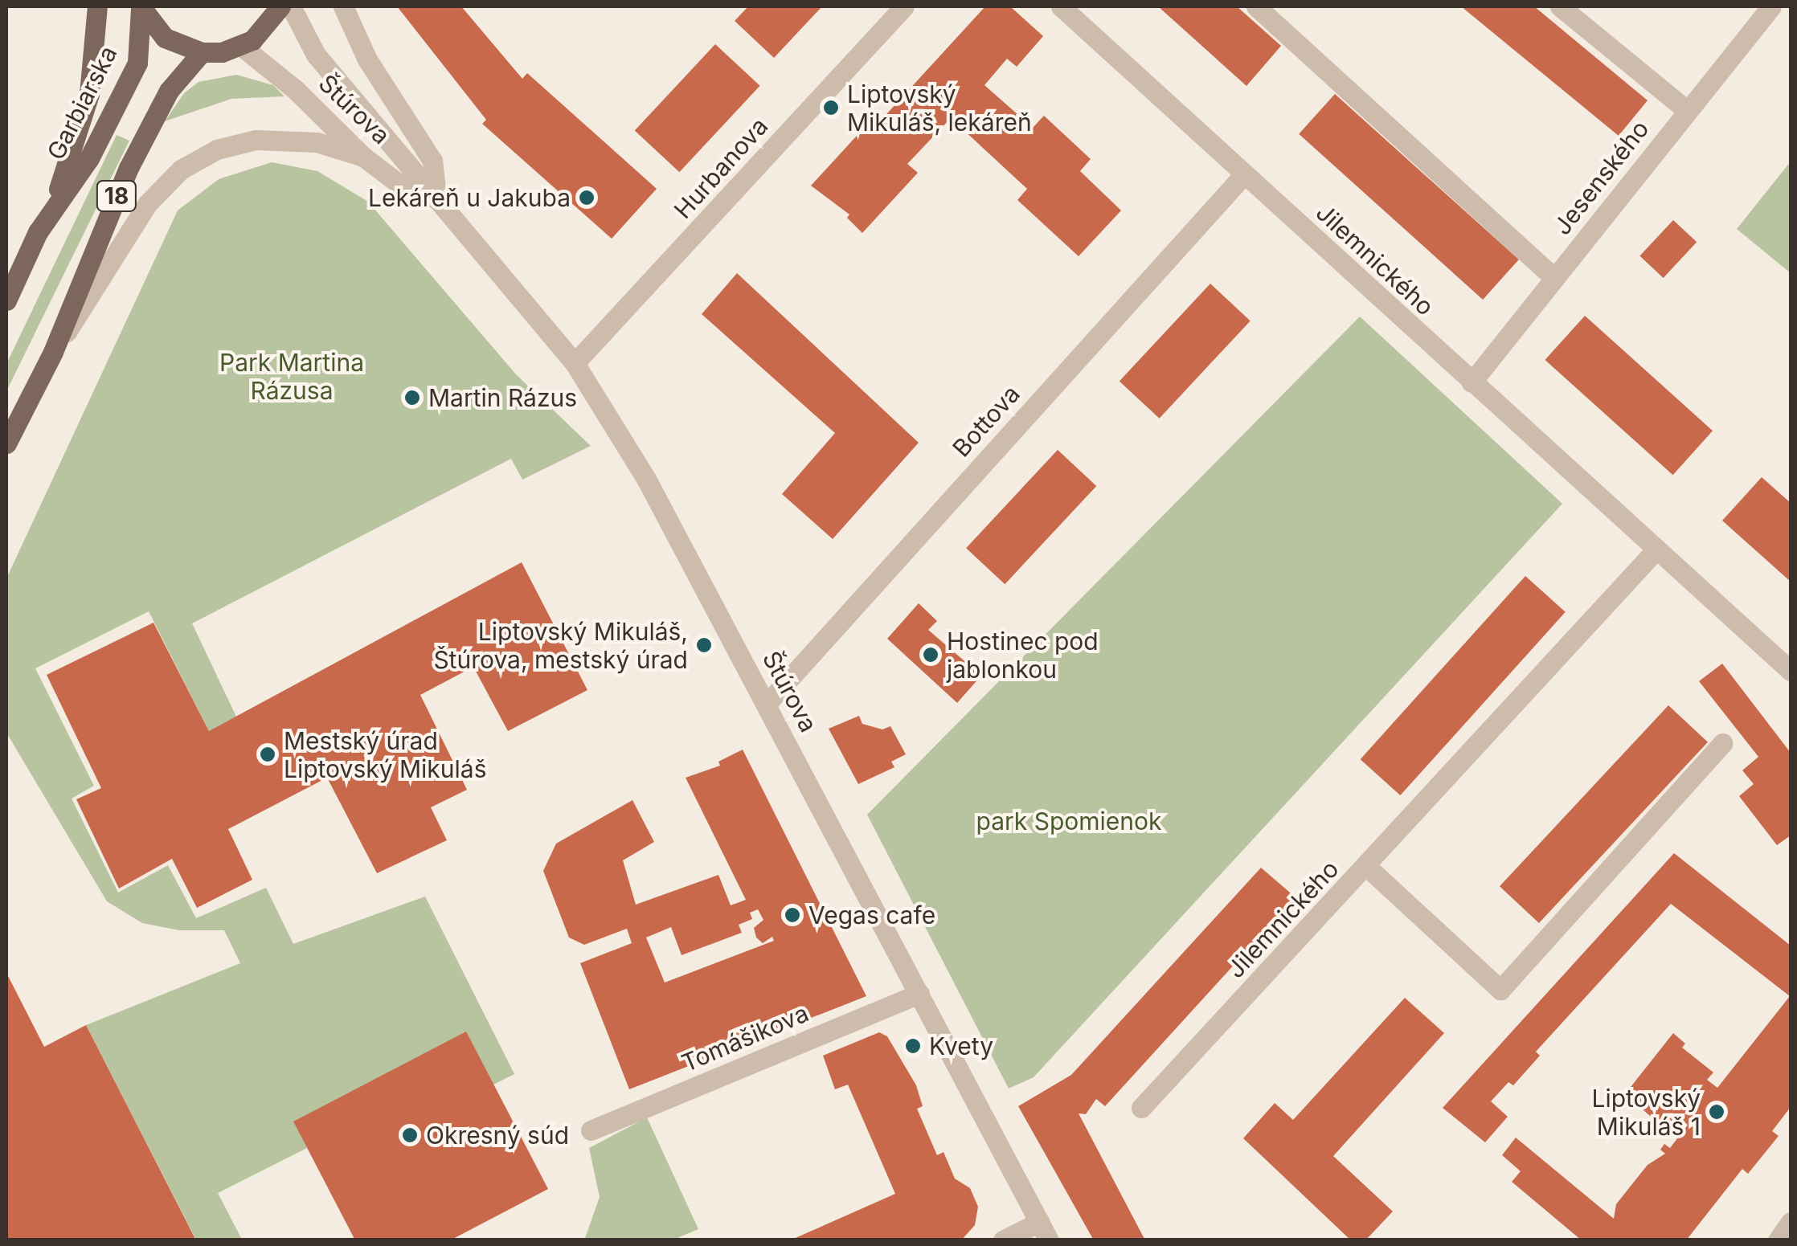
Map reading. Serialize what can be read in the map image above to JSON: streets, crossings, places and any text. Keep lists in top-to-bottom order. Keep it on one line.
{"streets":{"main road":["Garbiarska","18"],"street":["Štúrova","Hurbanova","Jesenského","Jilemnického","Bottova","Tomášikova"]},"crossings":[["Garbiarska","18"],["Štúrova","Hurbanova"],["Štúrova","18"],["Štúrova","Bottova"],["Štúrova","Tomášikova"],["Jesenského","Jilemnického"],["Jilemnického","Bottova"]],"parks":["Park Martina Rázusa","park Spomienok"],"places":["Liptovský Mikuláš, lekáreň","Lekáreň u Jakuba","Martin Rázus","Liptovský Mikuláš, Štúrova, mestský úrad","Hostinec pod jablonkou","Mestský úrad Liptovský Mikuláš","Vegas cafe","Kvety","Liptovský Mikuláš 1","Okresný súd"]}
